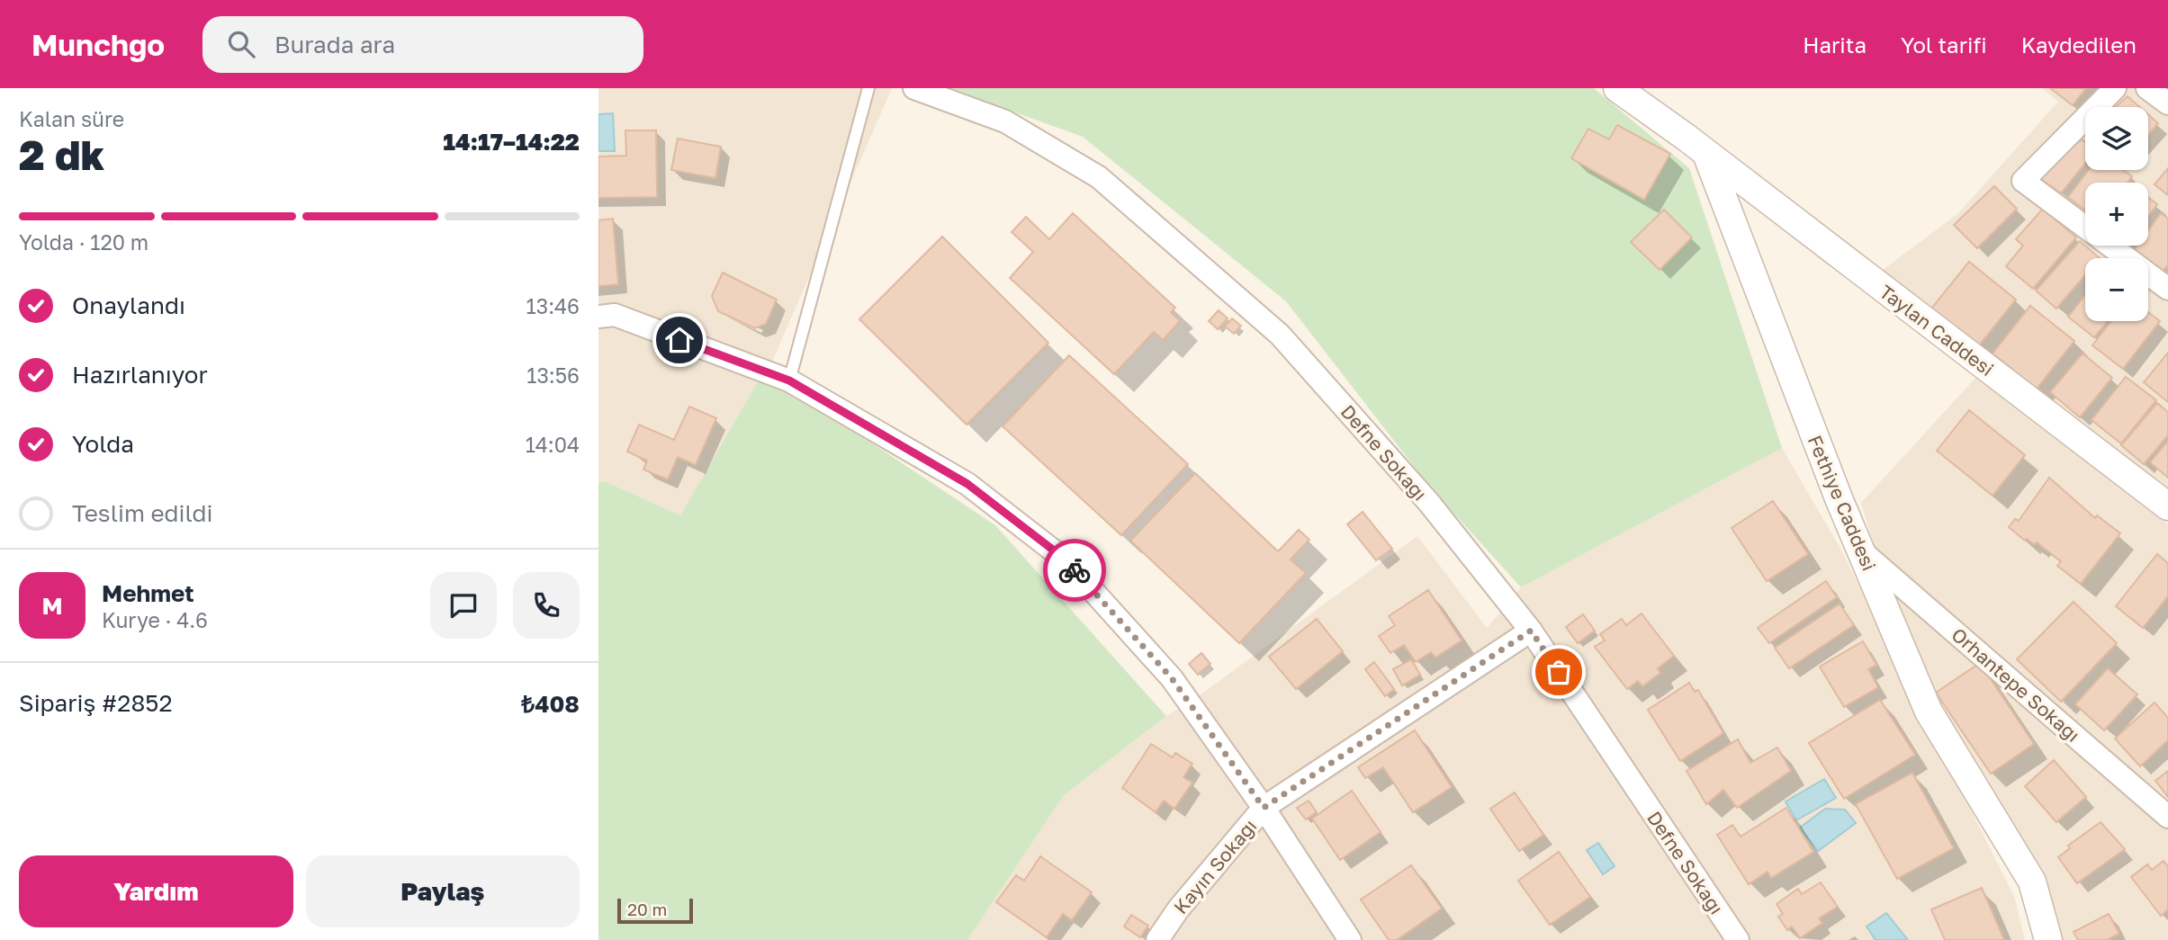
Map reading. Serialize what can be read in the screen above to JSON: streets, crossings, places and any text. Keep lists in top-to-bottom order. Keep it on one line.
{"streets":{"street":["Taylan Caddesi","Defne Sokağı","Fethiye Caddesi","Orhantepe Sokağı","Kayın Sokağı"]},"crossings":[["Taylan Caddesi","Fethiye Caddesi"],["Defne Sokağı","Kayın Sokağı"],["Fethiye Caddesi","Orhantepe Sokağı"]],"scale_bar":"20 m","page":{"header":"Munchgo","search":"Burada ara","nav":["Harita","Yol tarifi","Kaydedilen"],"heading":["2 dk","Kalan süre","14:17–14:22"],"panel":["Mehmet","Kurye · 4.6","Sipariş #2852","₺408"],"map_buttons":["+","−"],"bar":"Yolda · 120 m","list":[["Onaylandı","13:46"],["Hazırlanıyor","13:56"],["Yolda","14:04"],"Teslim edildi"],"round":"M","buttons":["Yardım","Paylaş"],"scale":"20 m"}}
